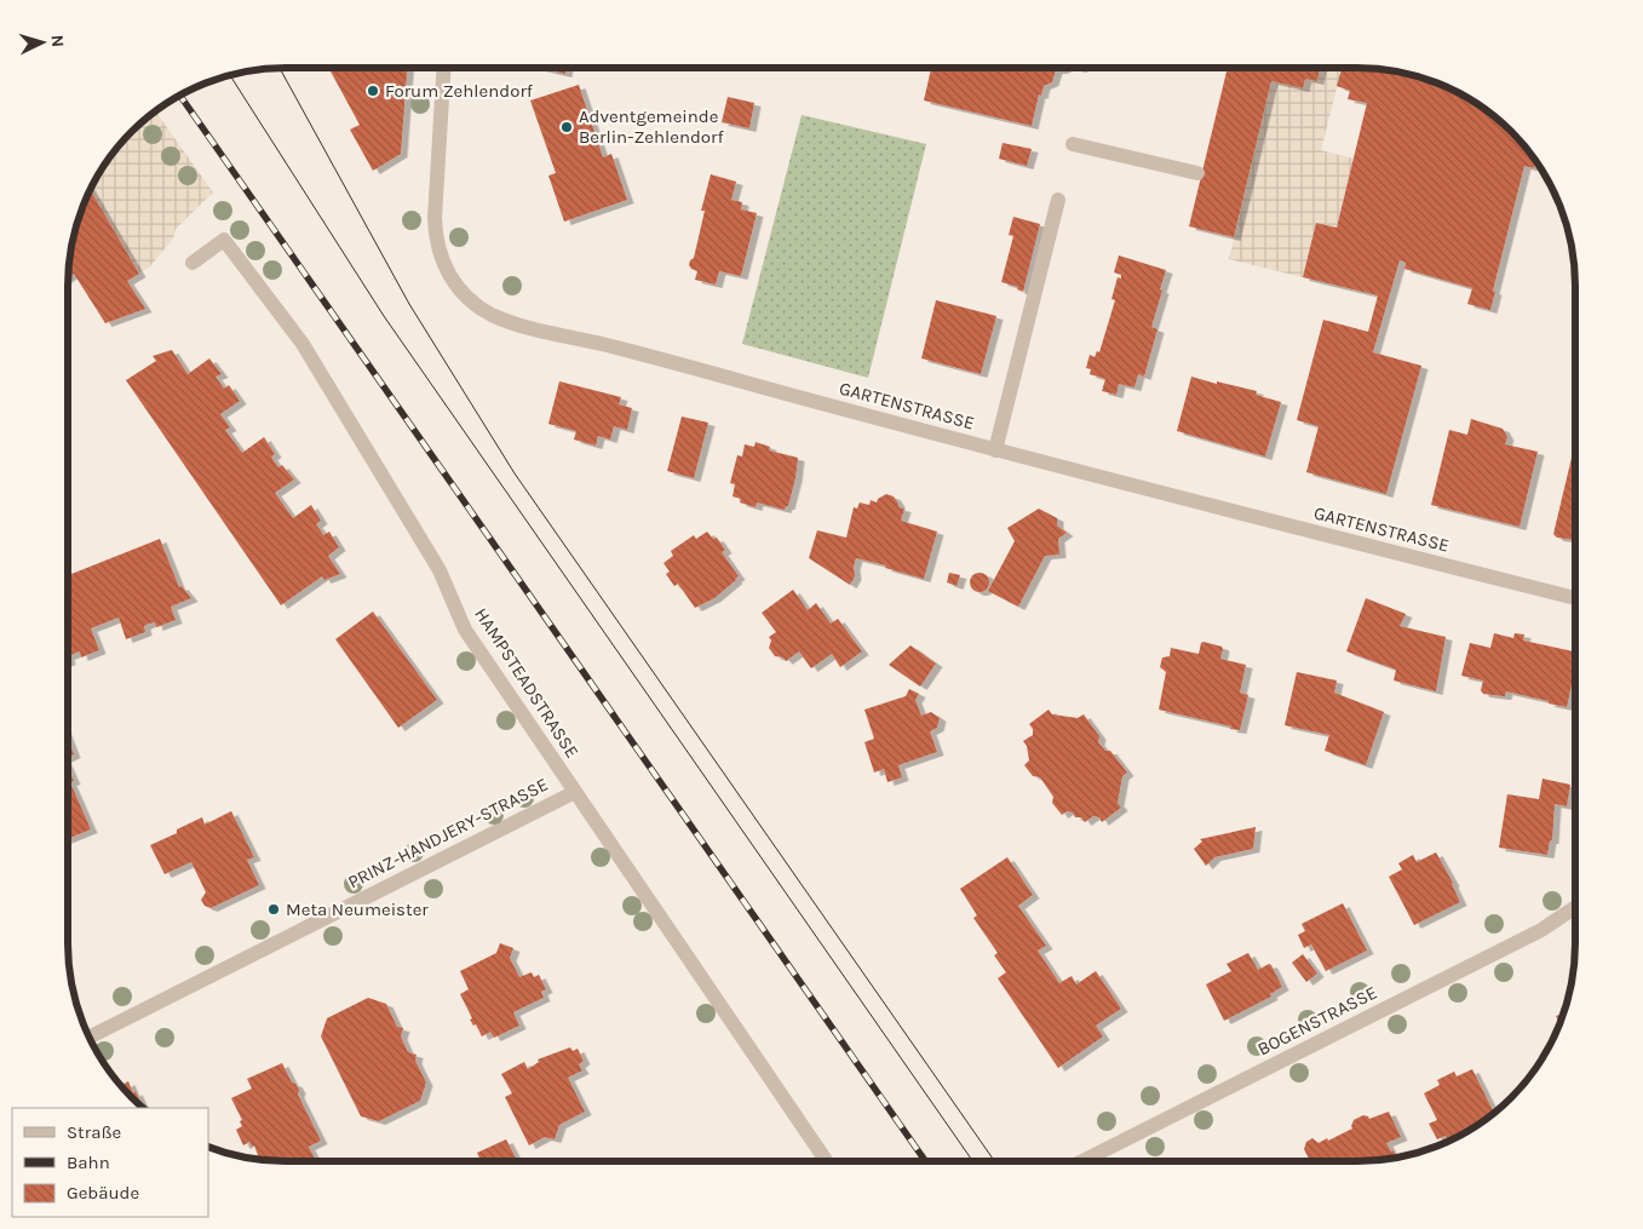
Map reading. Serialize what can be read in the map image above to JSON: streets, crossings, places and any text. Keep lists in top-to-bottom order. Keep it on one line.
{"streets":{"street":["GARTENSTRASSE","HAMPSTEADSTRASSE","PRINZ-HANDJERY-STRASSE","BOGENSTRASSE"]},"crossings":[["HAMPSTEADSTRASSE","PRINZ-HANDJERY-STRASSE"]],"places":["Forum Zehlendorf","Adventgemeinde Berlin-Zehlendorf","Meta Neumeister"],"legend":["Straße","Bahn","Gebäude"],"north":"right"}
